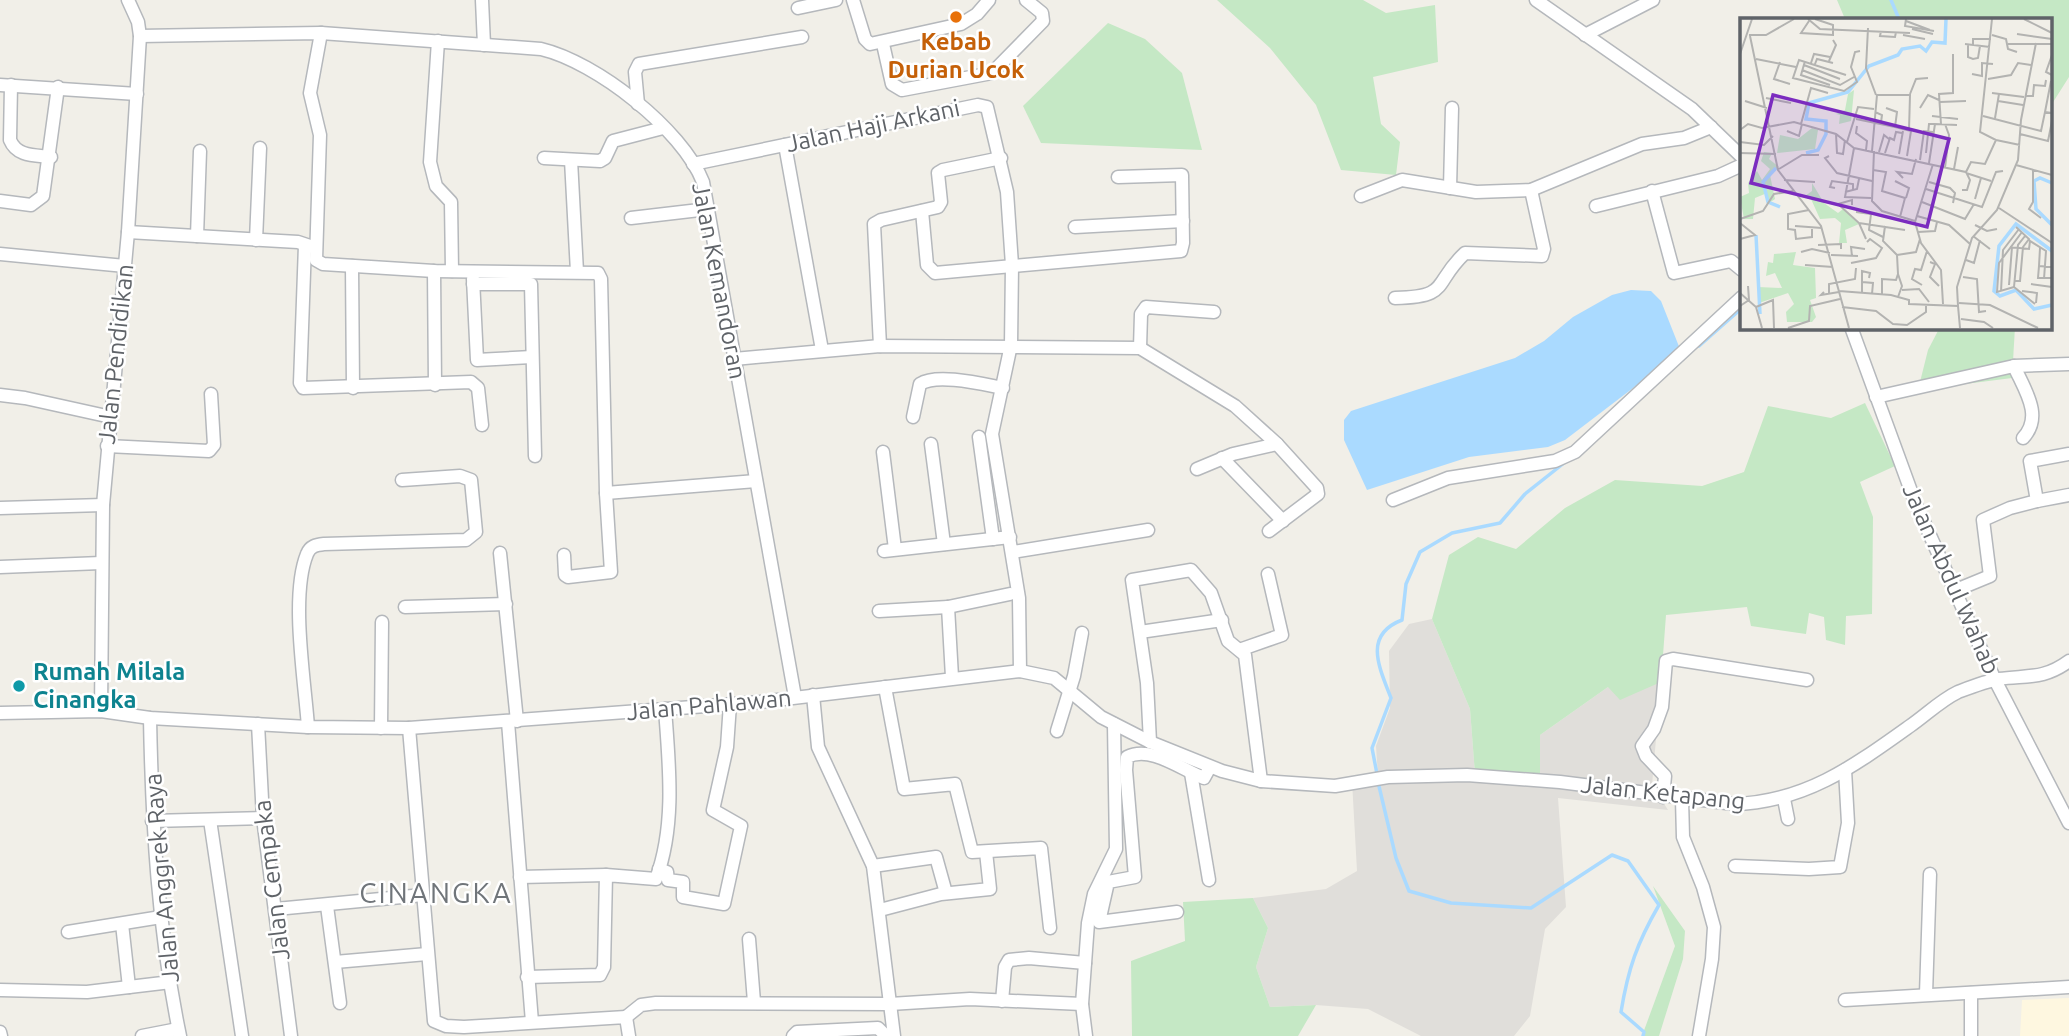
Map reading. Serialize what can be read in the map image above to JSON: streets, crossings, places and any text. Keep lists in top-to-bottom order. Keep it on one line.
{"streets":{"street":["Jalan Haji Arkani","Jalan Kemandoran","Jalan Pendidikan","Jalan Abdul Wahab","Jalan Pahlawan","Jalan Ketapang","Jalan Anggrek Raya","Jalan Cempaka"]},"crossings":[["Jalan Haji Arkani","Jalan Kemandoran"],["Jalan Haji Arkani","Jalan Pahlawan"],["Jalan Kemandoran","Jalan Pendidikan"],["Jalan Kemandoran","Jalan Pahlawan"],["Jalan Pendidikan","Jalan Pahlawan"],["Jalan Abdul Wahab","Jalan Ketapang"],["Jalan Pahlawan","Jalan Ketapang"],["Jalan Pahlawan","Jalan Anggrek Raya"],["Jalan Pahlawan","Jalan Cempaka"]],"districts":["CINANGKA"],"places":["Kebab Durian Ucok","Rumah Milala Cinangka"]}
